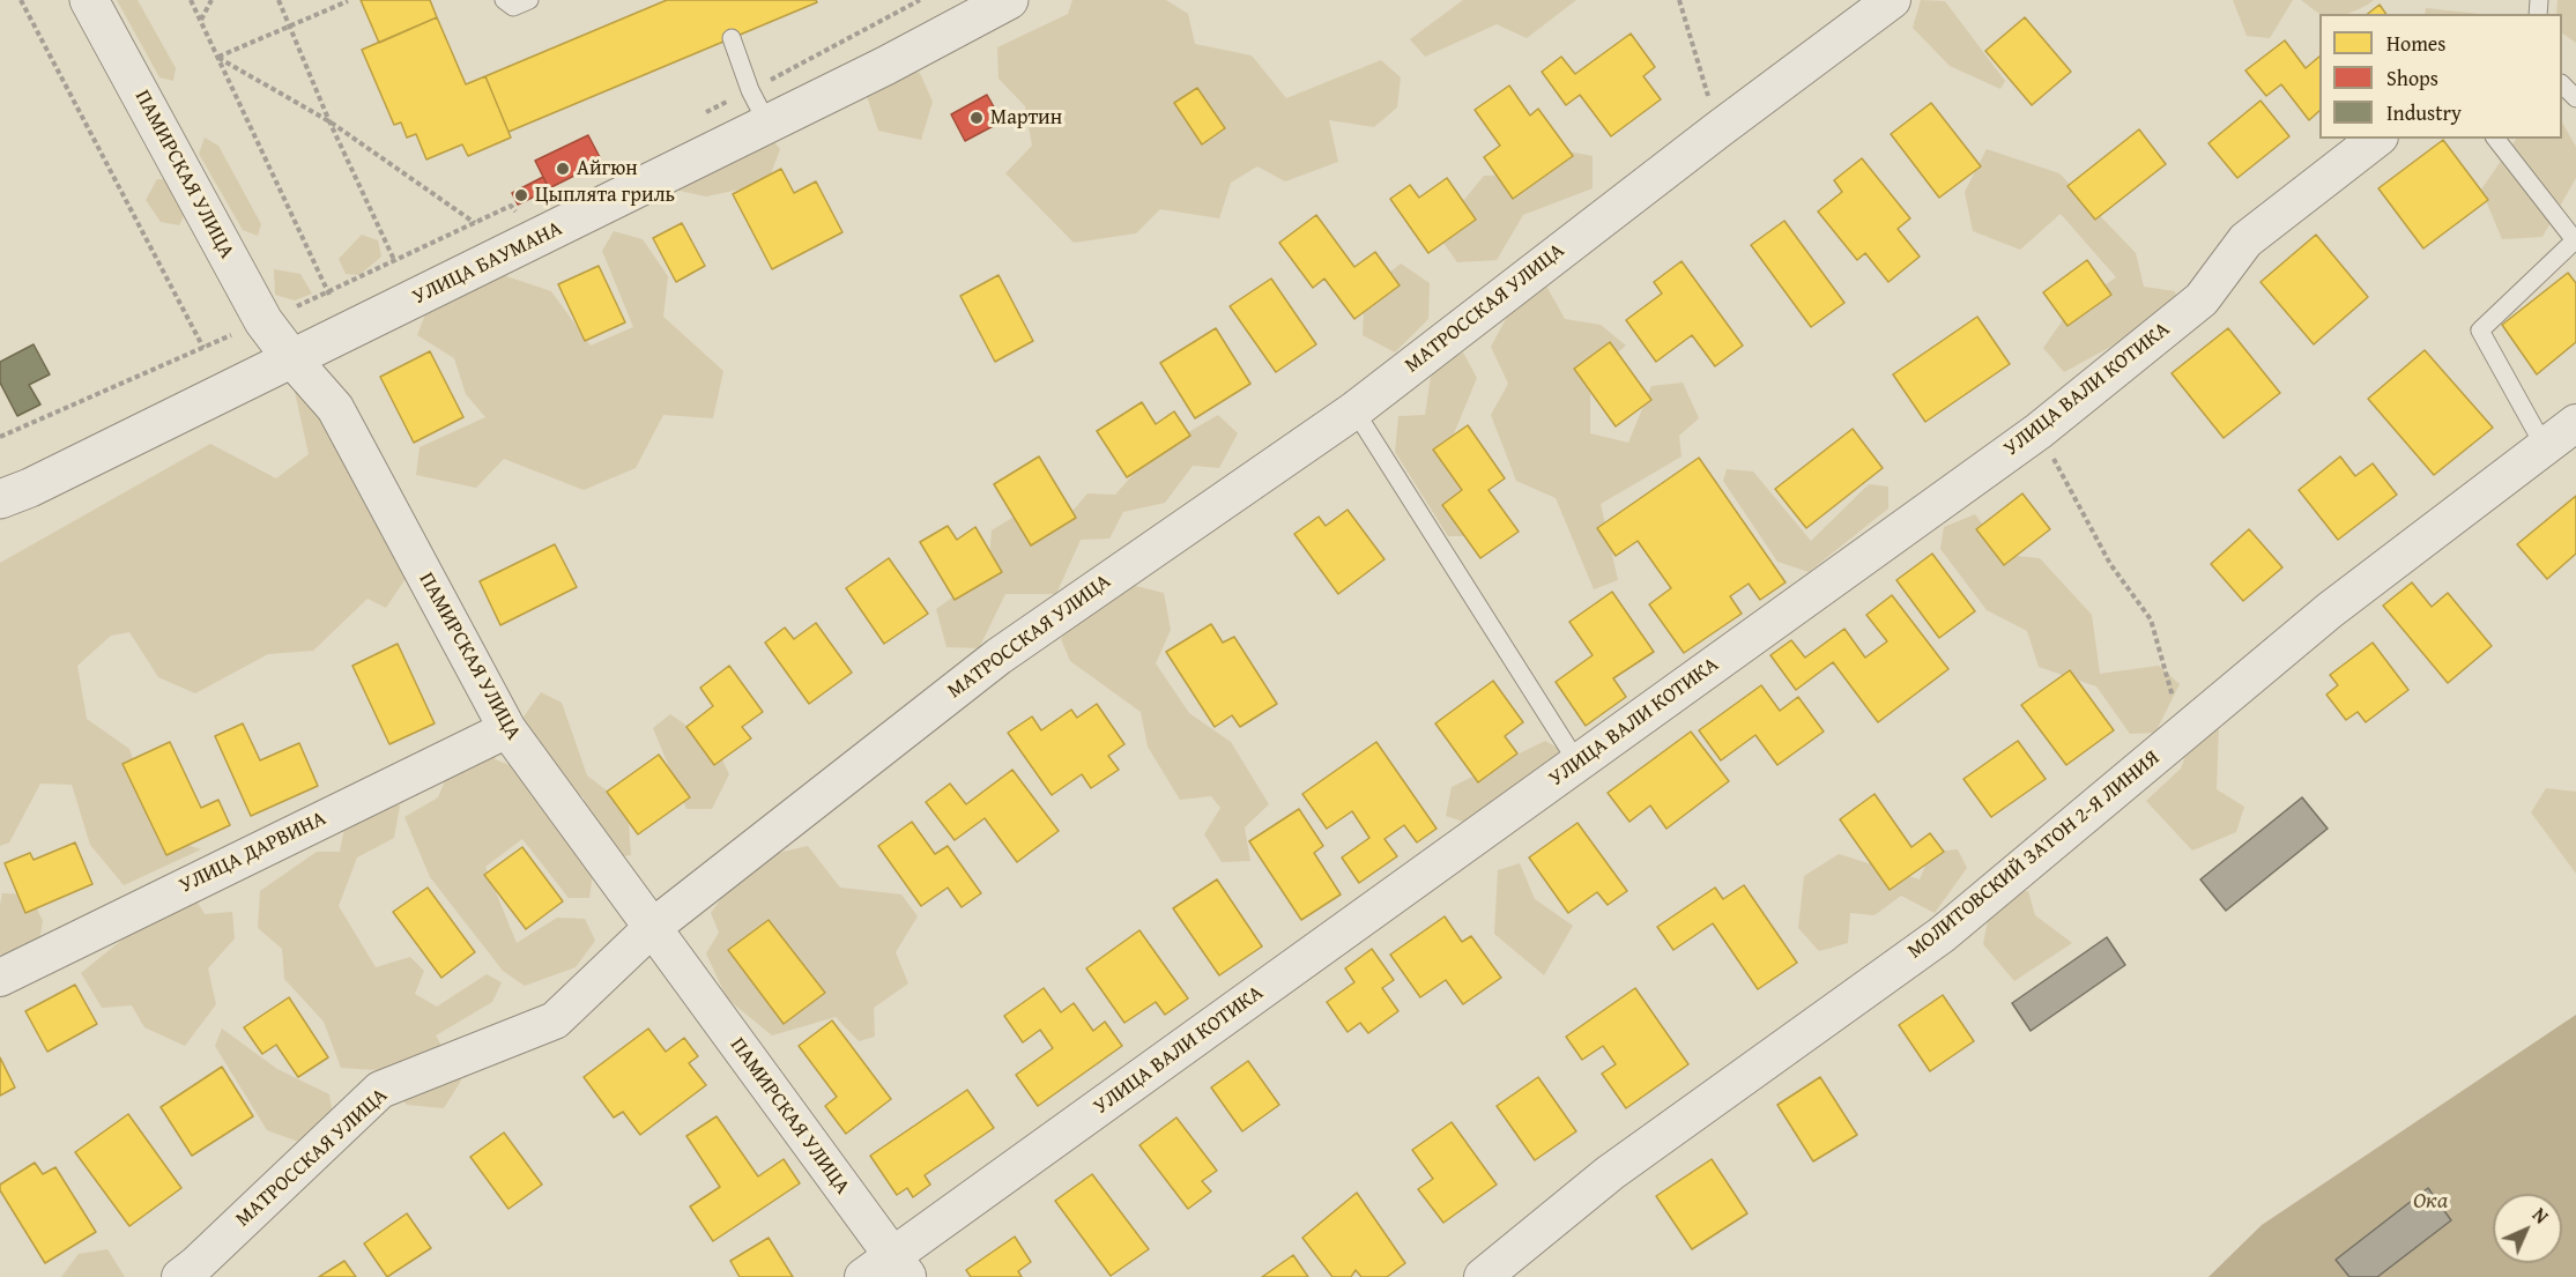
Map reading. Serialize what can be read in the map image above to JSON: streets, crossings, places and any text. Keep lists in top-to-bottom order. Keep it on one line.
{"streets":{"street":["ПАМИРСКАЯ УЛИЦА","УЛИЦА БАУМАНА","МАТРОССКАЯ УЛИЦА","УЛИЦА ВАЛИ КОТИКА","УЛИЦА ДАРВИНА","МОЛИТОВСКИЙ ЗАТОН 2-Я ЛИНИЯ"]},"crossings":[["ПАМИРСКАЯ УЛИЦА","УЛИЦА БАУМАНА"],["ПАМИРСКАЯ УЛИЦА","МАТРОССКАЯ УЛИЦА"],["ПАМИРСКАЯ УЛИЦА","УЛИЦА ВАЛИ КОТИКА"],["ПАМИРСКАЯ УЛИЦА","УЛИЦА ДАРВИНА"]],"water":["Ока"],"places":["Мартин","Айгюн","Цыплята гриль"],"legend":["Homes","Shops","Industry"],"north":"top right"}
